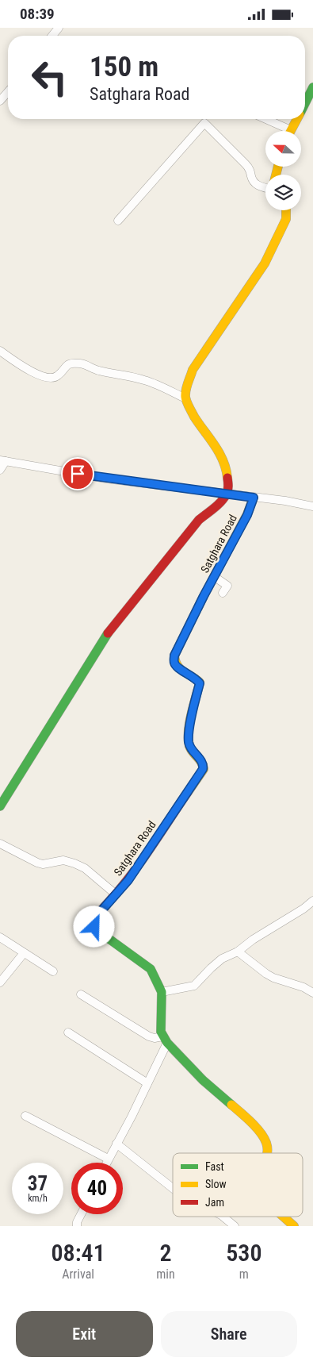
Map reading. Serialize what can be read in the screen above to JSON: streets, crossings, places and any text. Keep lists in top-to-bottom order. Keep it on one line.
{"streets":{"street":["Satghara Road"]},"legend":["Fast","Slow","Jam"],"north":"left","page":{"status":"08:39","turn":["150 m","Satghara Road"],"speed":"37 km/h","limit":"40","eta":["08:41","Arrival","2","min","530","m"],"buttons":["Exit","Share"]}}
